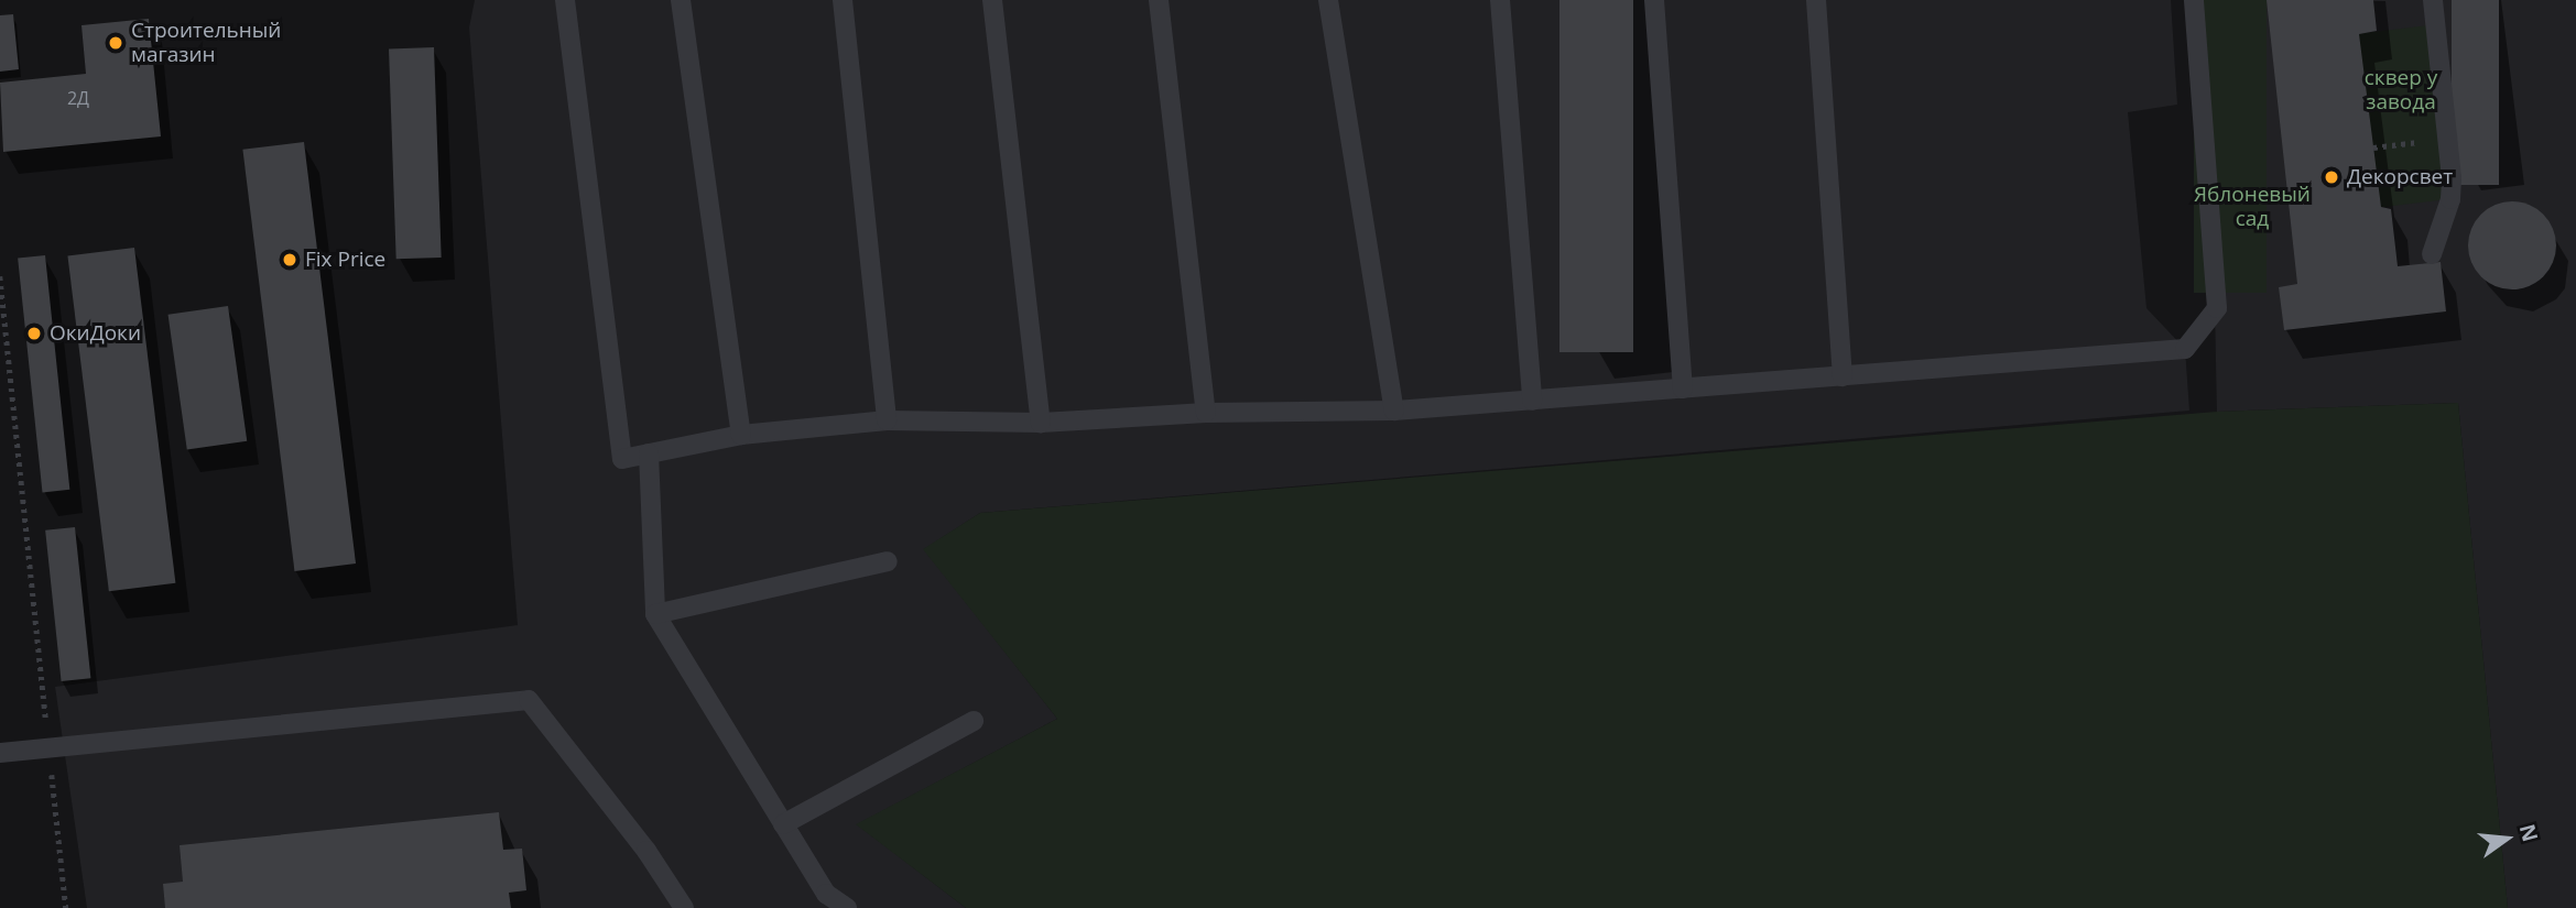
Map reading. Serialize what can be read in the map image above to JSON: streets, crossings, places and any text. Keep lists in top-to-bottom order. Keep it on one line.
{"parks":["сквер у завода","Яблоневый сад"],"places":["Строительный магазин","Декорсвет","Fix Price","ОкиДоки"],"house_numbers":["2Д"],"north":"right"}
